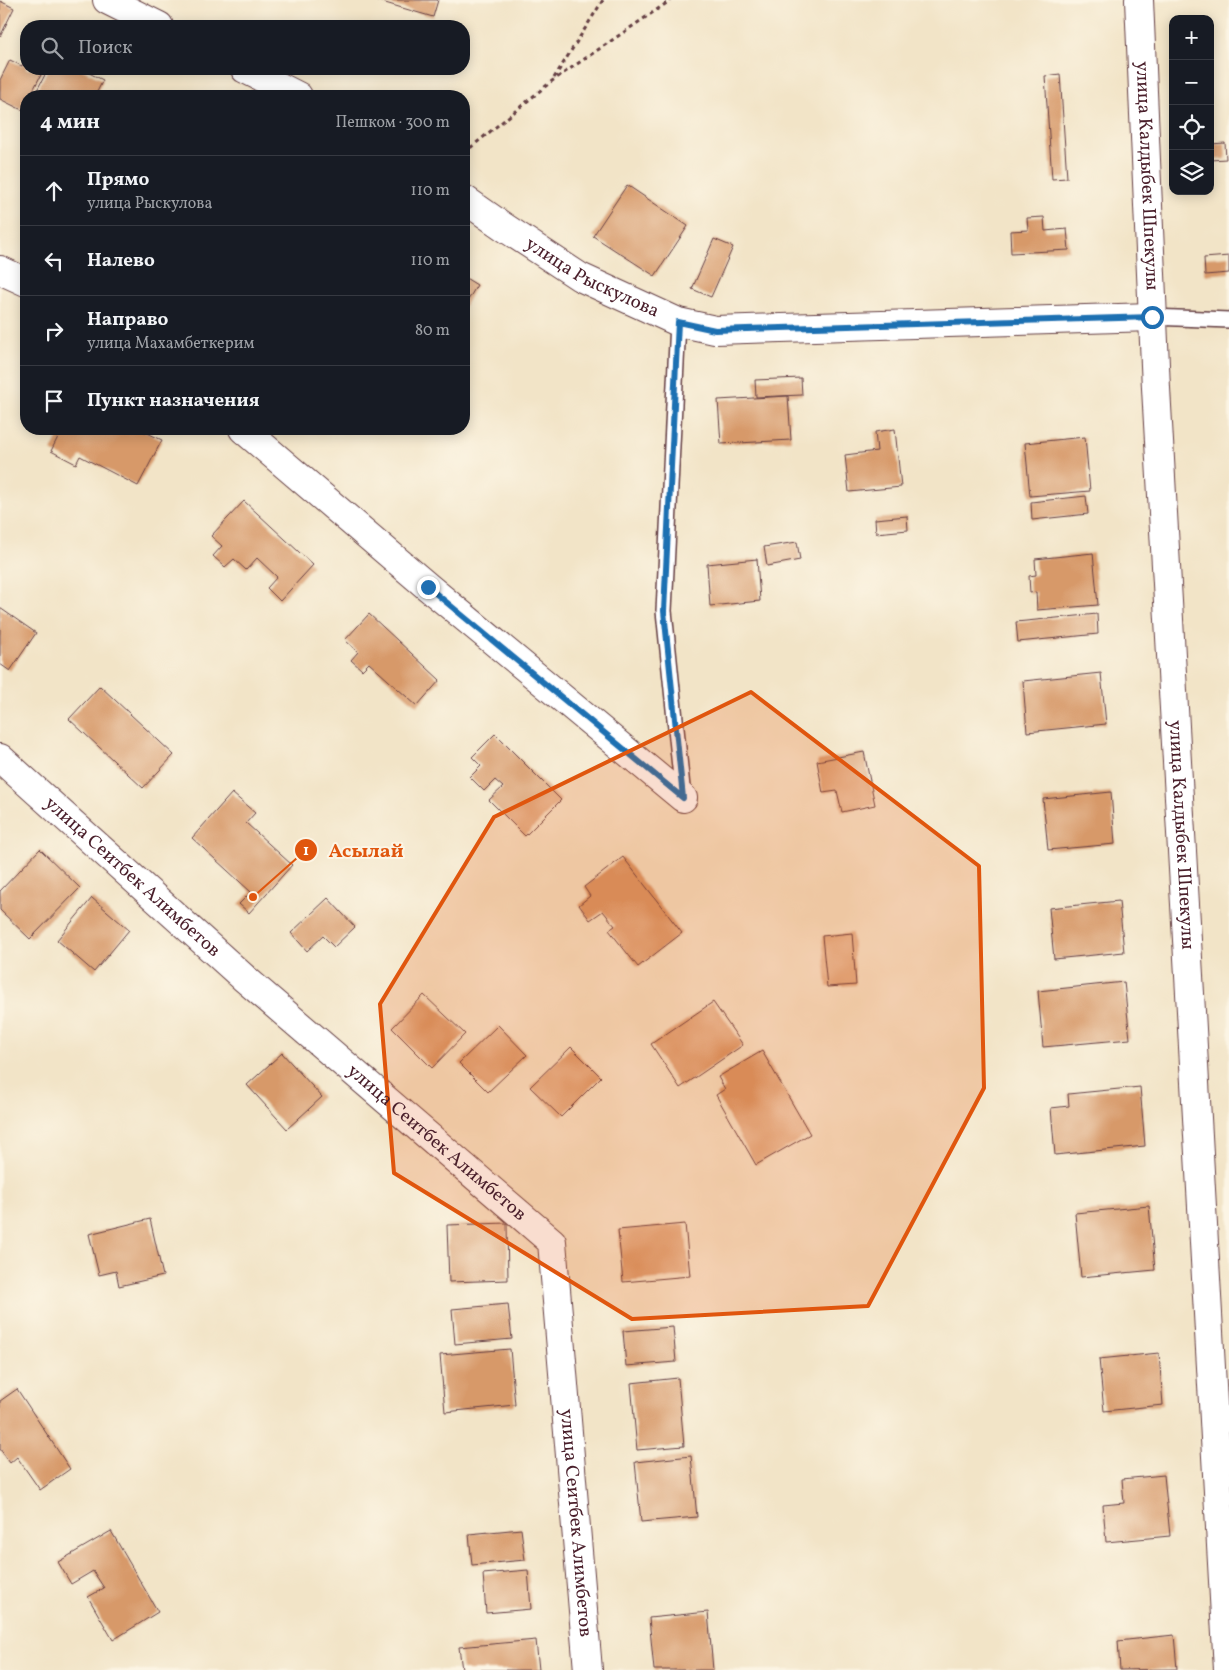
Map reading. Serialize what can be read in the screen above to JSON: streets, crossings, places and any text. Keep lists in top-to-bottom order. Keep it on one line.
{"streets":{"street":["улица Калдыбек Шпекулы","улица Рыскулова","улица Сеитбек Алимбетов"]},"crossings":[["улица Калдыбек Шпекулы","улица Рыскулова"]],"places":["Асылай"],"page":{"map_buttons":["+","−"],"search":"Поиск","heading":["4 мин","Пешком · 300 m"],"list":[["Прямо","улица Рыскулова","110 m"],["Налево","110 m"],["Направо","улица Махамбеткерим","80 m"],"Пункт назначения"]}}
